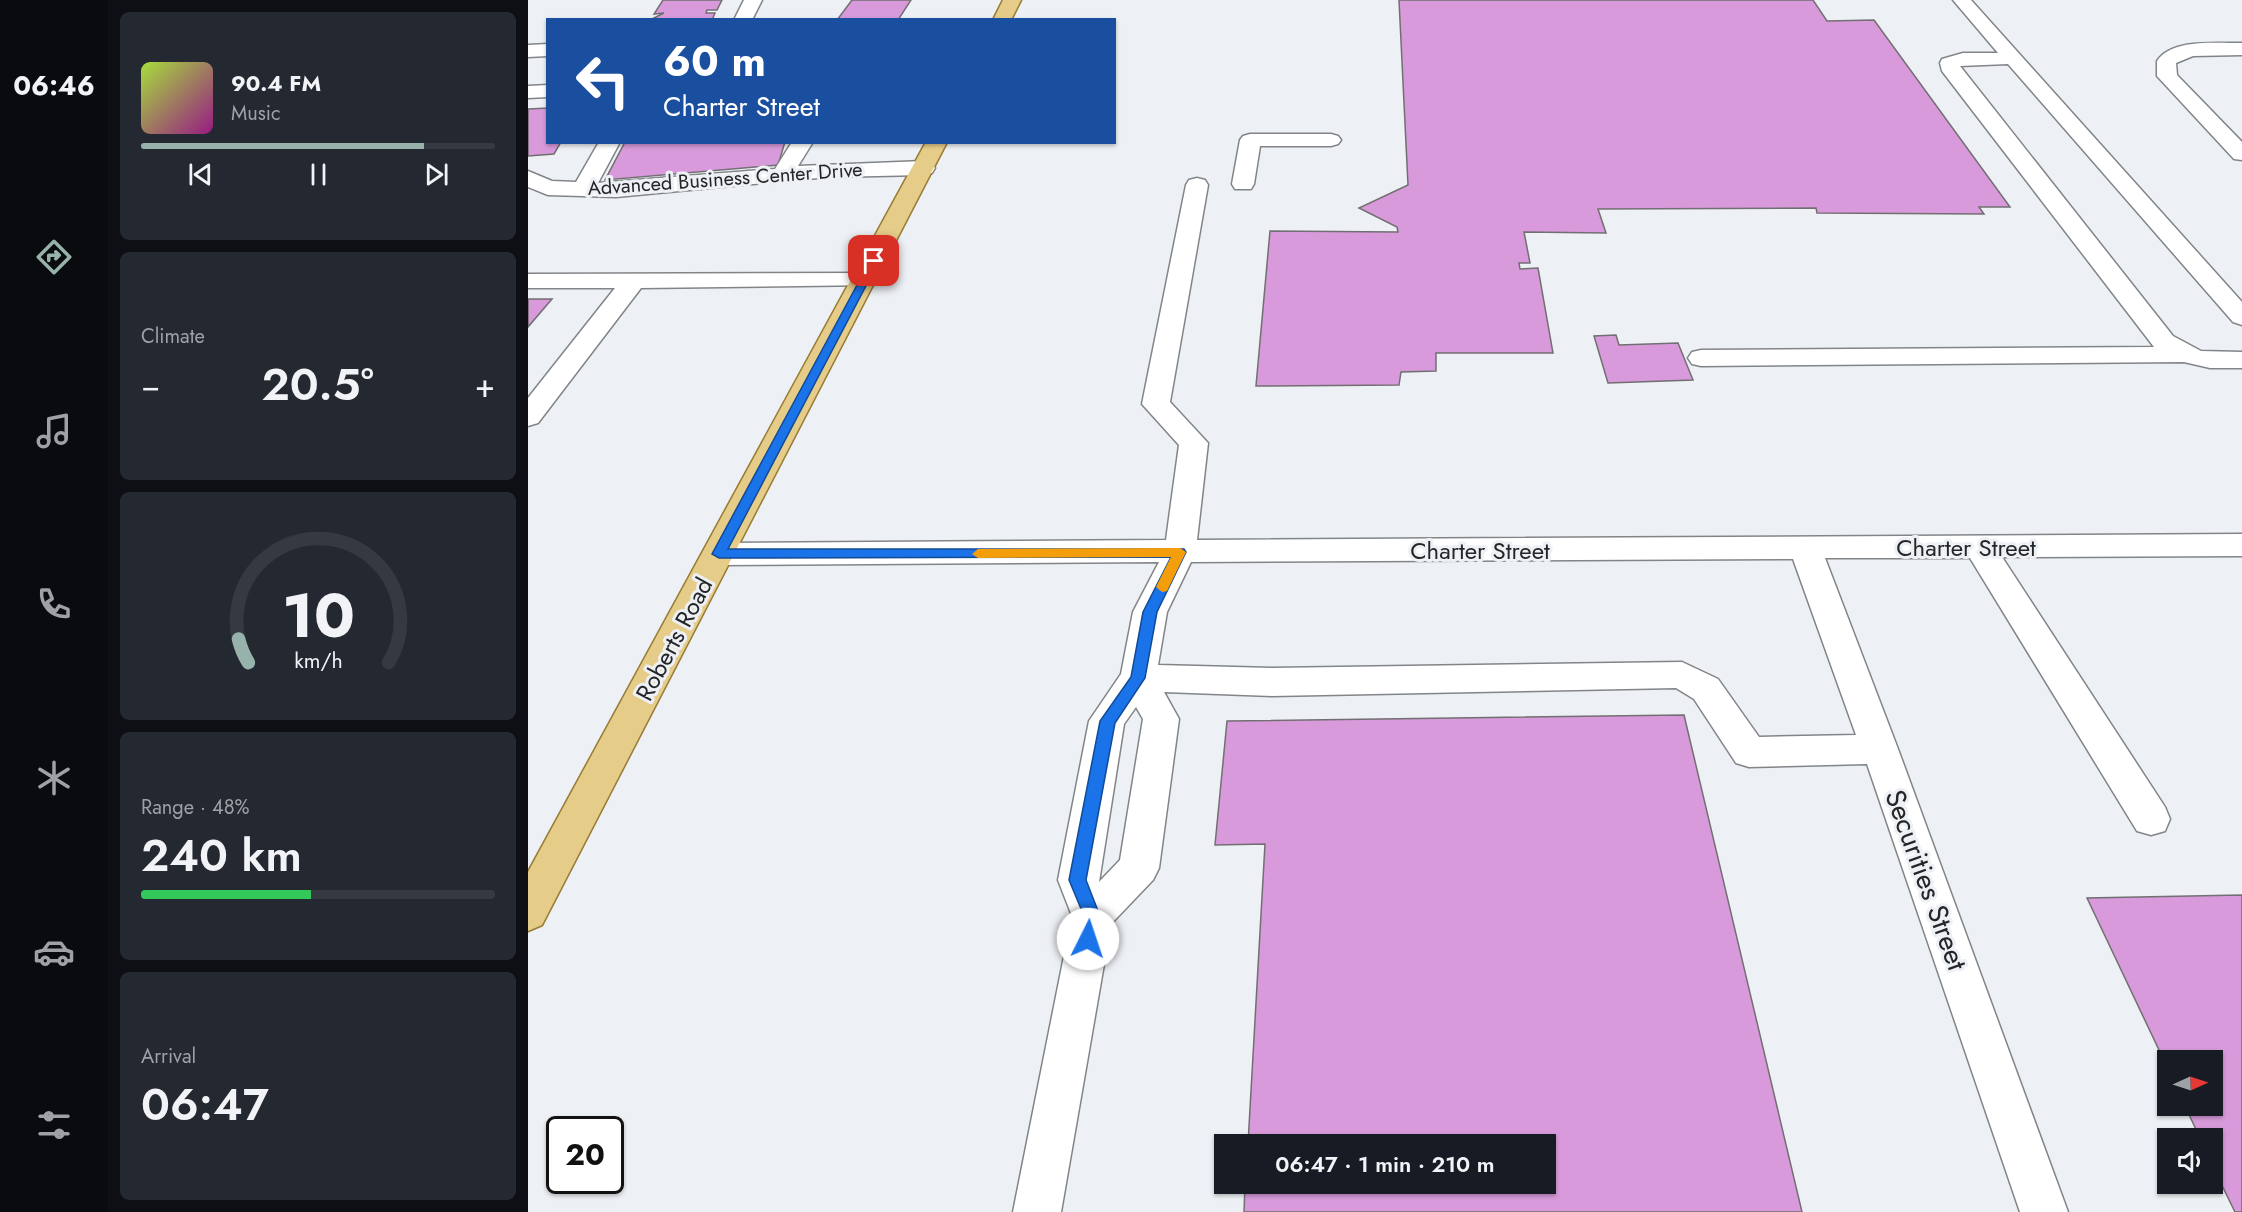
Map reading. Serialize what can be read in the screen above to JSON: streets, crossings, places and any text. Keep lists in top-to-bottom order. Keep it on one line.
{"streets":{"main road":["Roberts Road"],"street":["Advanced Business Center Drive","Charter Street","Securities Street"]},"crossings":[["Advanced Business Center Drive","Roberts Road"],["Charter Street","Roberts Road"],["Charter Street","Securities Street"]],"north":"right","page":{"tabs":"06:46","turn":["60 m","Charter Street"],"song":["90.4 FM","Music"],"tile":["Climate",["Range · 48%","240 km"],["Arrival","06:47"]],"heat":["−","20.5°","+"],"limit":"20","trip":"06:47 · 1 min · 210 m","gauge":["10","km/h"]}}
